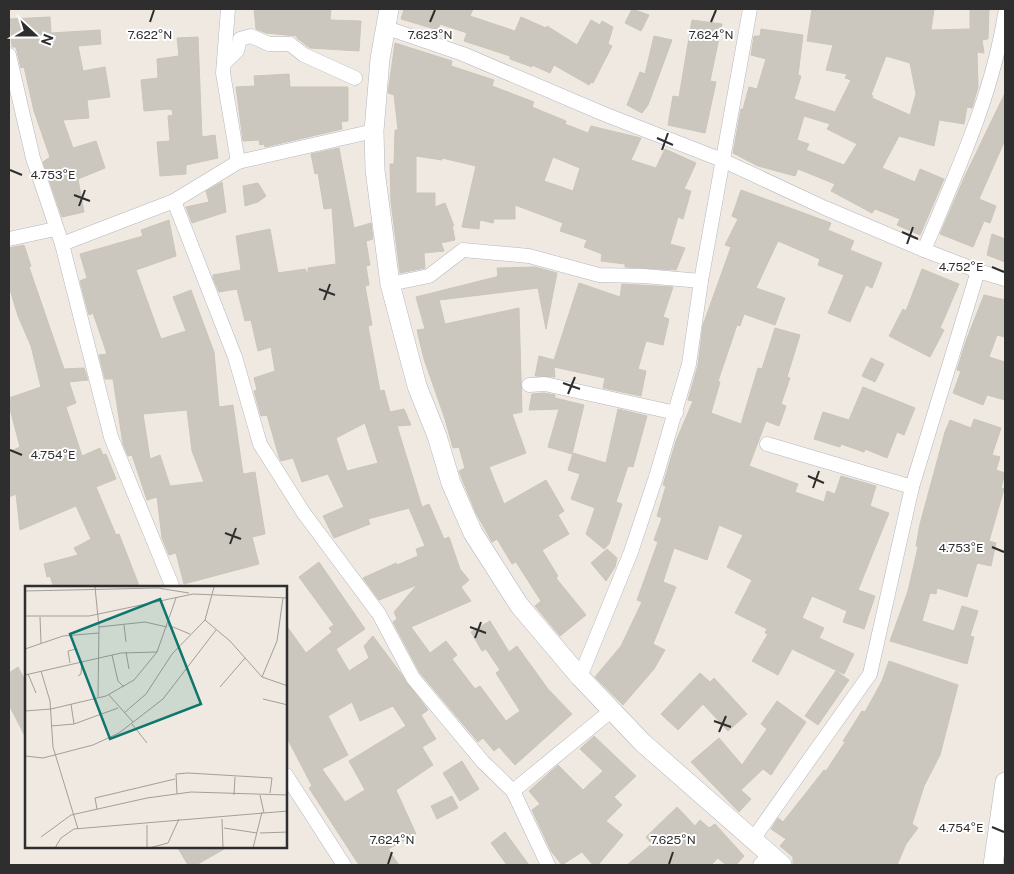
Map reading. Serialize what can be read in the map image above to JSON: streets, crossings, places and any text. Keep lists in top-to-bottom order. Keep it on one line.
{"north":"right","coordinates":["7.622°N","7.623°N","7.624°N","4.753°E","4.752°E","4.754°E","7.625°N"]}
